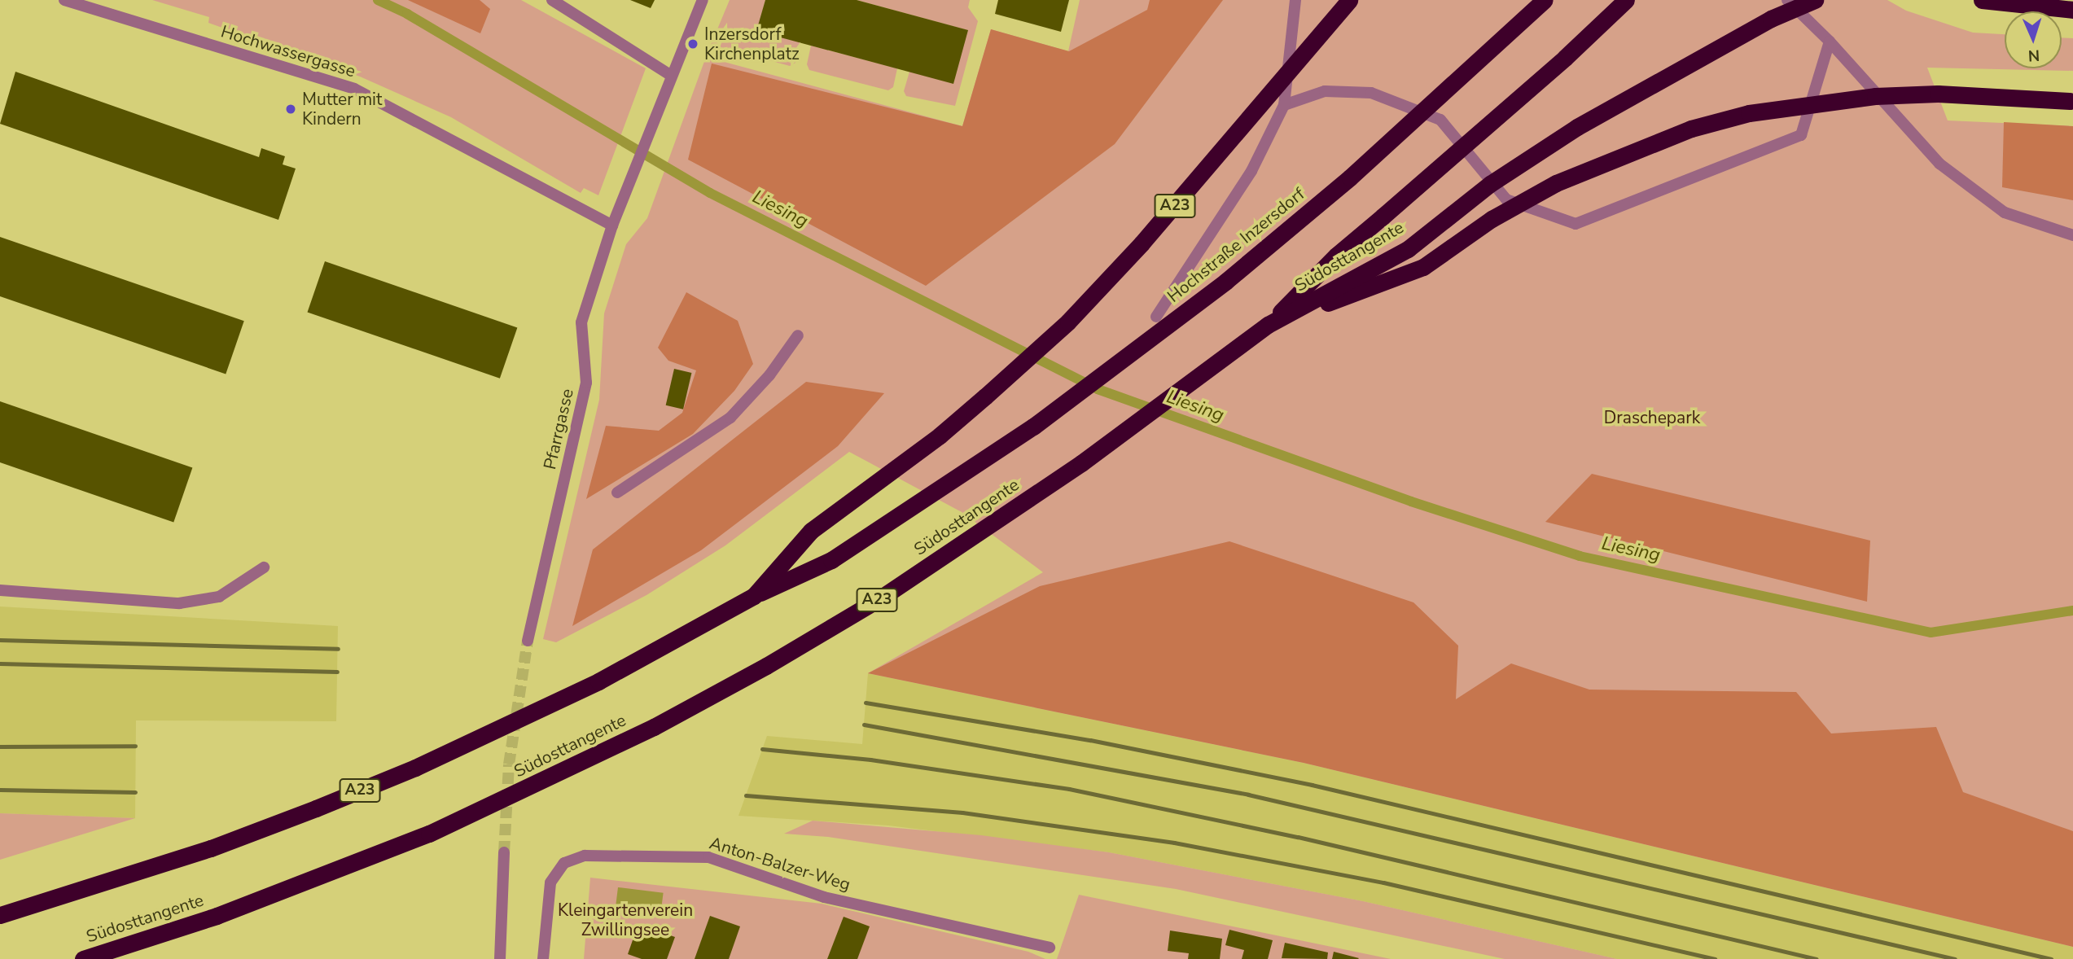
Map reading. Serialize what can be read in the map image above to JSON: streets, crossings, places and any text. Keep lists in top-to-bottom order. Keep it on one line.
{"streets":{"highway":["A23","Hochstraße Inzersdorf","Südosttangente"],"street":["Hochwassergasse","Pfarrgasse","Anton-Balzer-Weg"]},"crossings":[["Hochwassergasse","Pfarrgasse"],["A23","Hochstraße Inzersdorf"]],"water":["Liesing"],"parks":["Draschepark","Kleingartenverein Zwillingsee"],"places":["Inzersdorf Kirchenplatz","Mutter mit Kindern"],"north":"bottom"}
